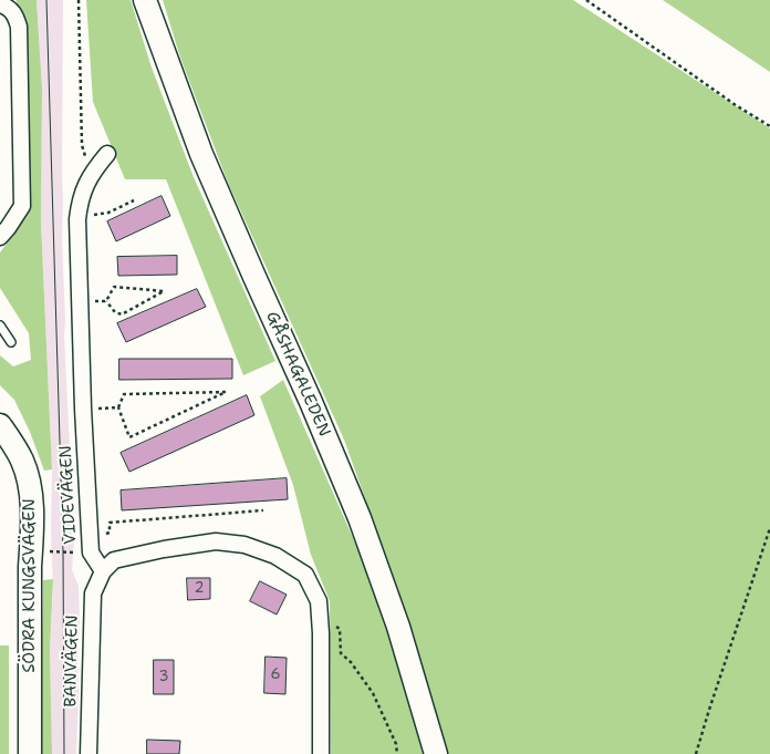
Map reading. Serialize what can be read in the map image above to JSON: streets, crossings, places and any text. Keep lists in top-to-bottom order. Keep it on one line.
{"streets":{"main road":["GÅSHAGALEDEN","SÖDRA KUNGSVÄGEN"],"street":["VIDEVÄGEN","BANVÄGEN"]},"crossings":[["VIDEVÄGEN","BANVÄGEN"]],"house_numbers":["2","6","3"]}
